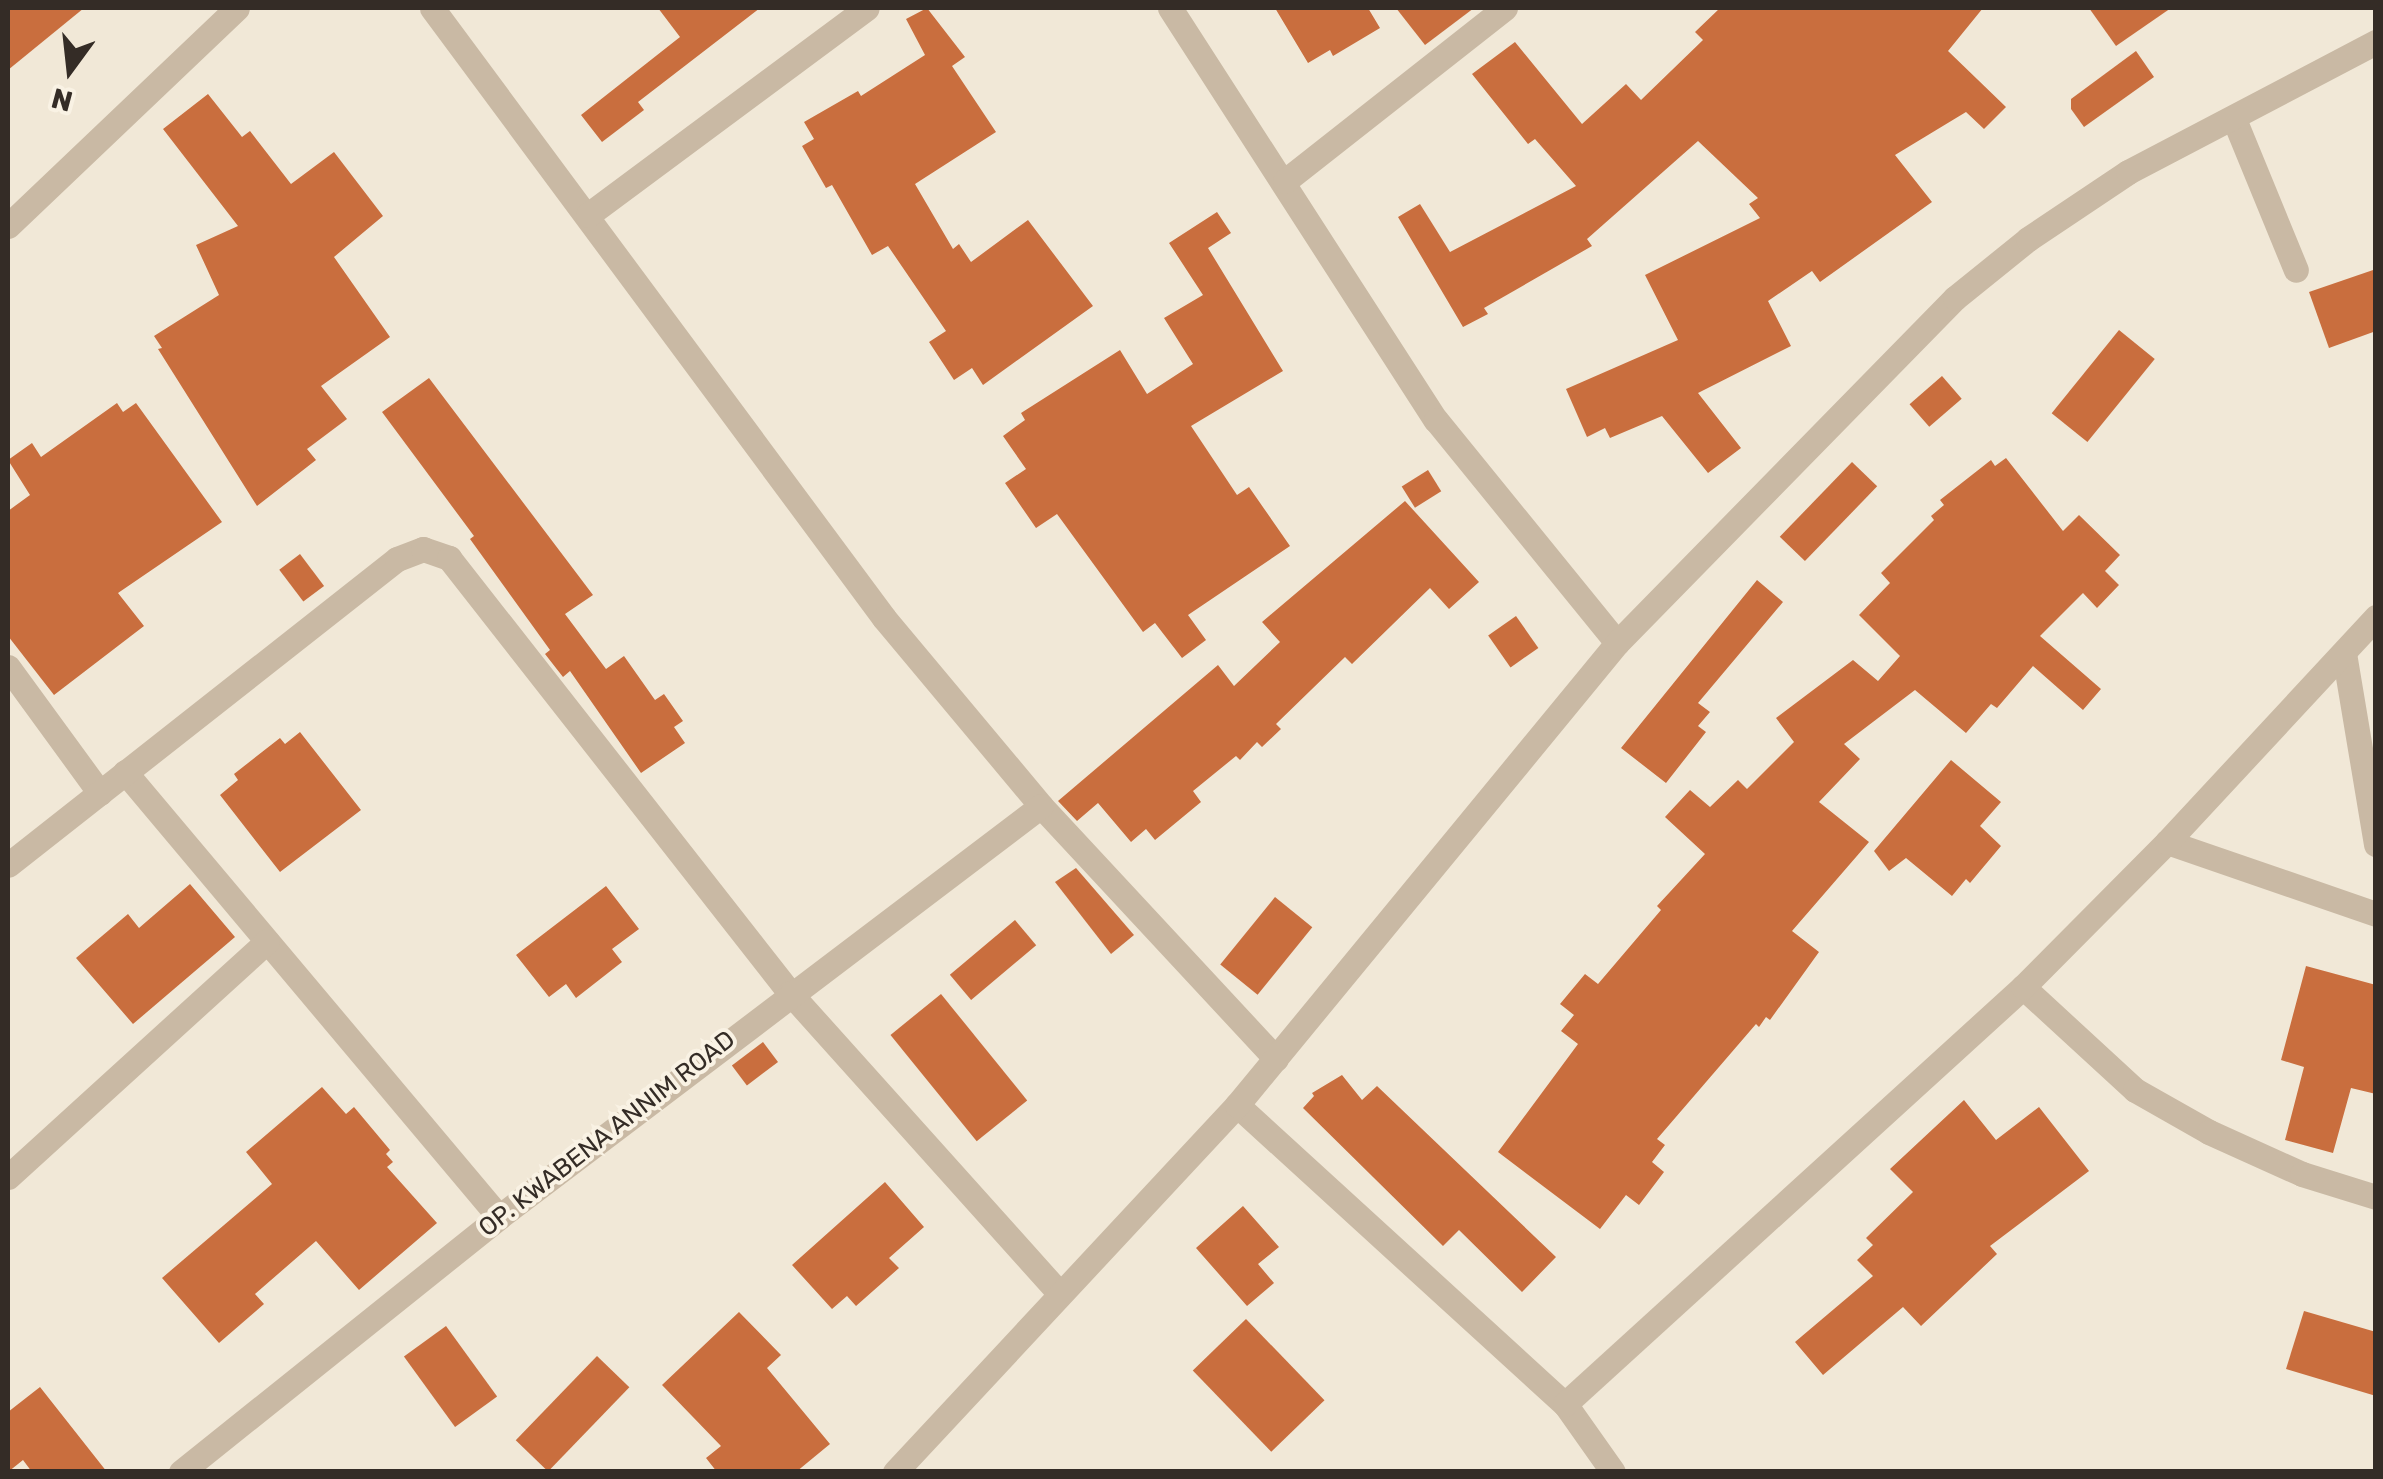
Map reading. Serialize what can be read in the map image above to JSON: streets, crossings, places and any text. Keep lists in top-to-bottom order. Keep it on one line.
{"streets":{"street":["OP. KWABENA ANNIM ROAD"]},"north":"bottom"}
